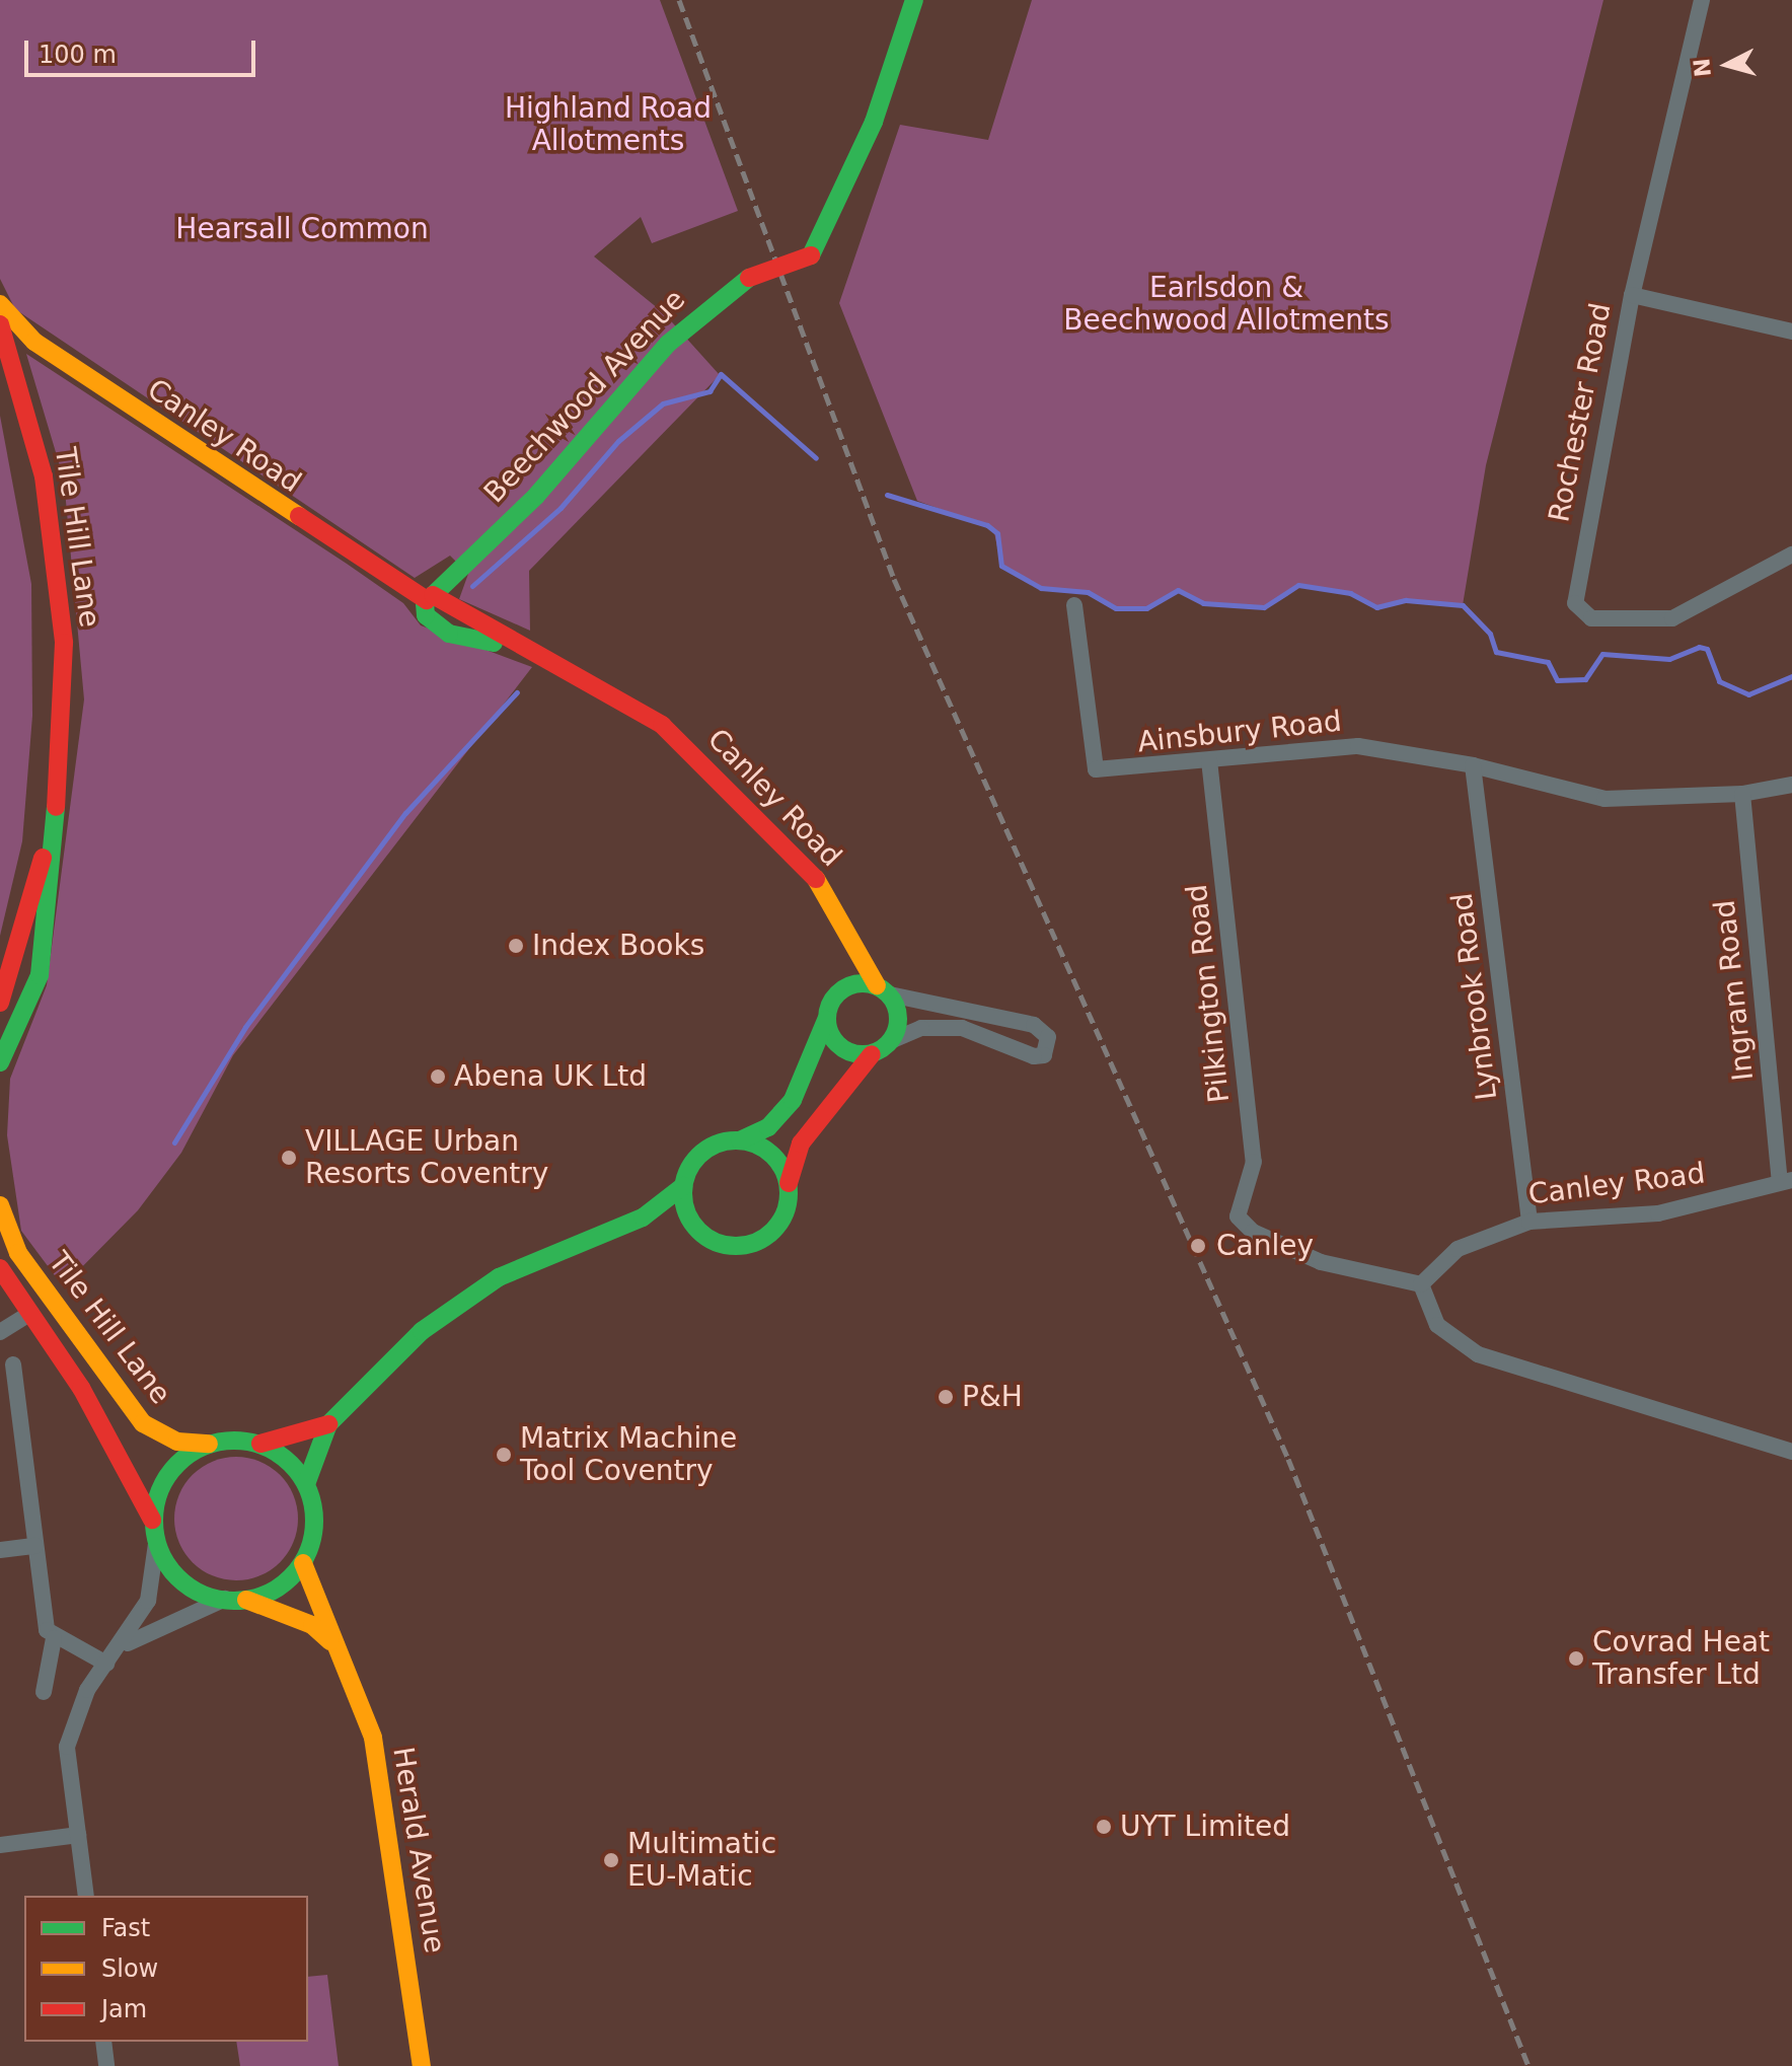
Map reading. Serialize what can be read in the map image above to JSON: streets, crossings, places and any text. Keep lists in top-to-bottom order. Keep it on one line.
{"streets":{"street":["Beechwood Avenue","Rochester Road","Canley Road","Tile Hill Lane","Ainsbury Road","Ingram Road","Pilkington Road","Lynbrook Road","Herald Avenue"]},"crossings":[["Beechwood Avenue","Canley Road"],["Canley Road","Ingram Road"],["Canley Road","Pilkington Road"],["Canley Road","Lynbrook Road"],["Tile Hill Lane","Herald Avenue"],["Ainsbury Road","Ingram Road"],["Ainsbury Road","Pilkington Road"],["Ainsbury Road","Lynbrook Road"]],"parks":["Highland Road Allotments","Hearsall Common","Earlsdon & Beechwood Allotments"],"places":["Index Books","Abena UK Ltd","VILLAGE Urban Resorts Coventry","Canley","P&H","Matrix Machine Tool Coventry","Covrad Heat Transfer Ltd","UYT Limited","Multimatic EU-Matic"],"legend":["Fast","Slow","Jam"],"scale_bar":"100 m","north":"left"}
